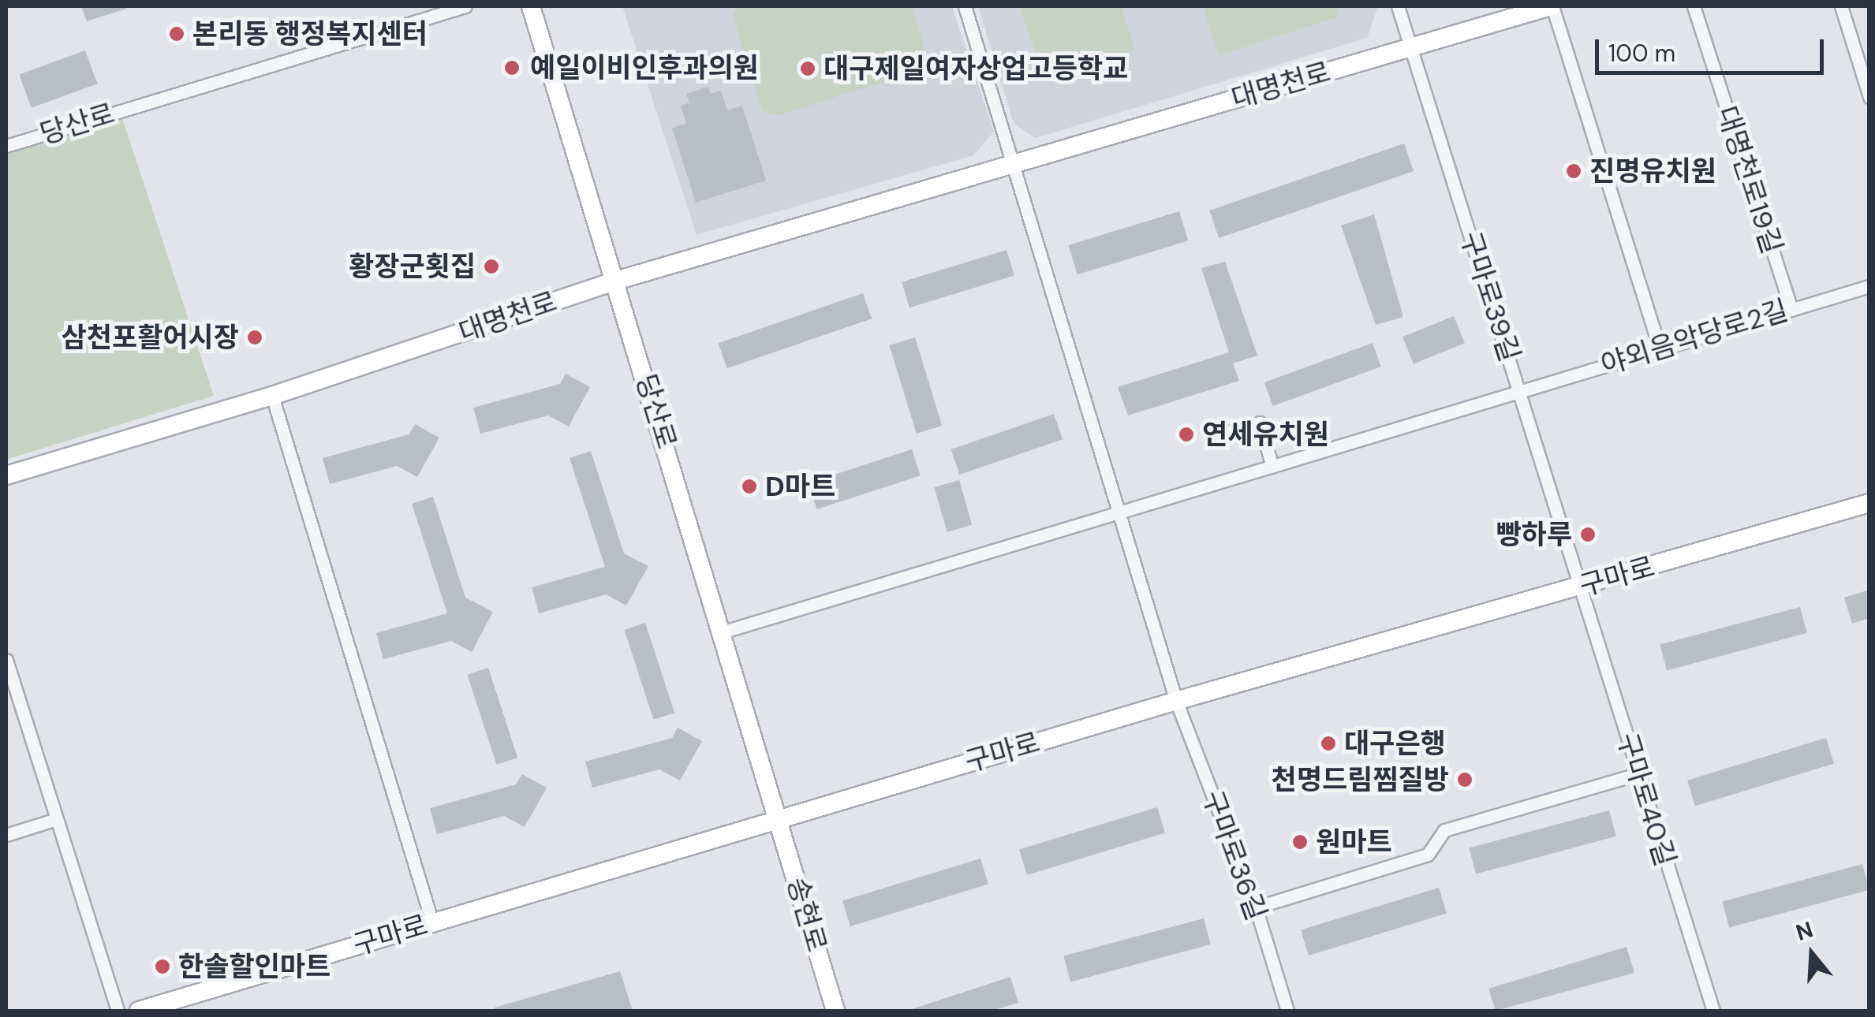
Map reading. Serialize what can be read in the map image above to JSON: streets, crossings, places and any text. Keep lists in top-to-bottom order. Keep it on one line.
{"streets":{"main road":["대명천로","당산로","구마로","송현로"],"street":["대명천로19길","구마로39길","야외음악당로2길","구마로40길","구마로36길"]},"crossings":[["대명천로","당산로"],["대명천로","구마로39길"],["대명천로","구마로36길"],["당산로","야외음악당로2길"],["당산로","구마로"],["당산로","송현로"],["대명천로19길","야외음악당로2길"],["구마로39길","야외음악당로2길"],["구마로39길","구마로"],["구마로39길","구마로40길"],["야외음악당로2길","구마로36길"],["구마로","구마로40길"],["구마로","구마로36길"],["구마로","송현로"]],"places":["본리동 행정복지센터","예일이비인후과의원","대구제일여자상업고등학교","진명유치원","황장군횟집","삼천포활어시장","연세유치원","D마트","빵하루","대구은행","천명드림찜질방","원마트","한솔할인마트"],"scale_bar":"100 m","north":"top"}
